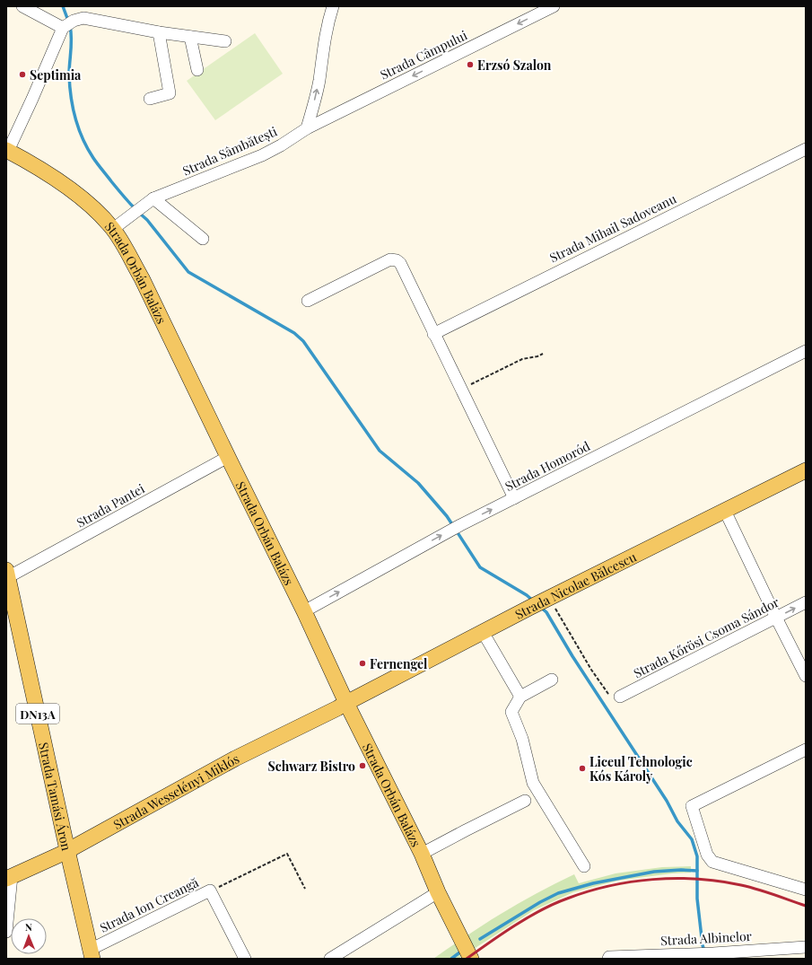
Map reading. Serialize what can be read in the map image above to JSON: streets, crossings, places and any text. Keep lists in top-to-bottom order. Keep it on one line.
{"streets":{"main road":["Strada Orbán Balázs","Strada Nicolae Bălcescu","DN13A","Strada Wesselényi Miklós","Strada Tamási Áron"],"street":["Strada Câmpului","Strada Sâmbătești","Strada Mihail Sadoveanu","Strada Homoród","Strada Pantei","Strada Kőrösi Csoma Sándor","Strada Ion Creangă","Strada Albinelor"]},"crossings":[["Strada Câmpului","Strada Sâmbătești"],["Strada Sâmbătești","Strada Orbán Balázs"],["Strada Orbán Balázs","Strada Homoród"],["Strada Orbán Balázs","Strada Pantei"],["Strada Orbán Balázs","Strada Nicolae Bălcescu"],["Strada Orbán Balázs","Strada Wesselényi Miklós"],["Strada Pantei","Strada Tamási Áron"],["Strada Nicolae Bălcescu","Strada Wesselényi Miklós"],["Strada Wesselényi Miklós","Strada Tamási Áron"],["Strada Tamási Áron","Strada Ion Creangă"]],"one_way":["Strada Câmpului","Strada Homoród"],"places":["Erzsó Szalon","Septimia","Fernengel","Schwarz Bistro","Liceul Tehnologic Kós Károly"],"north":"top"}
